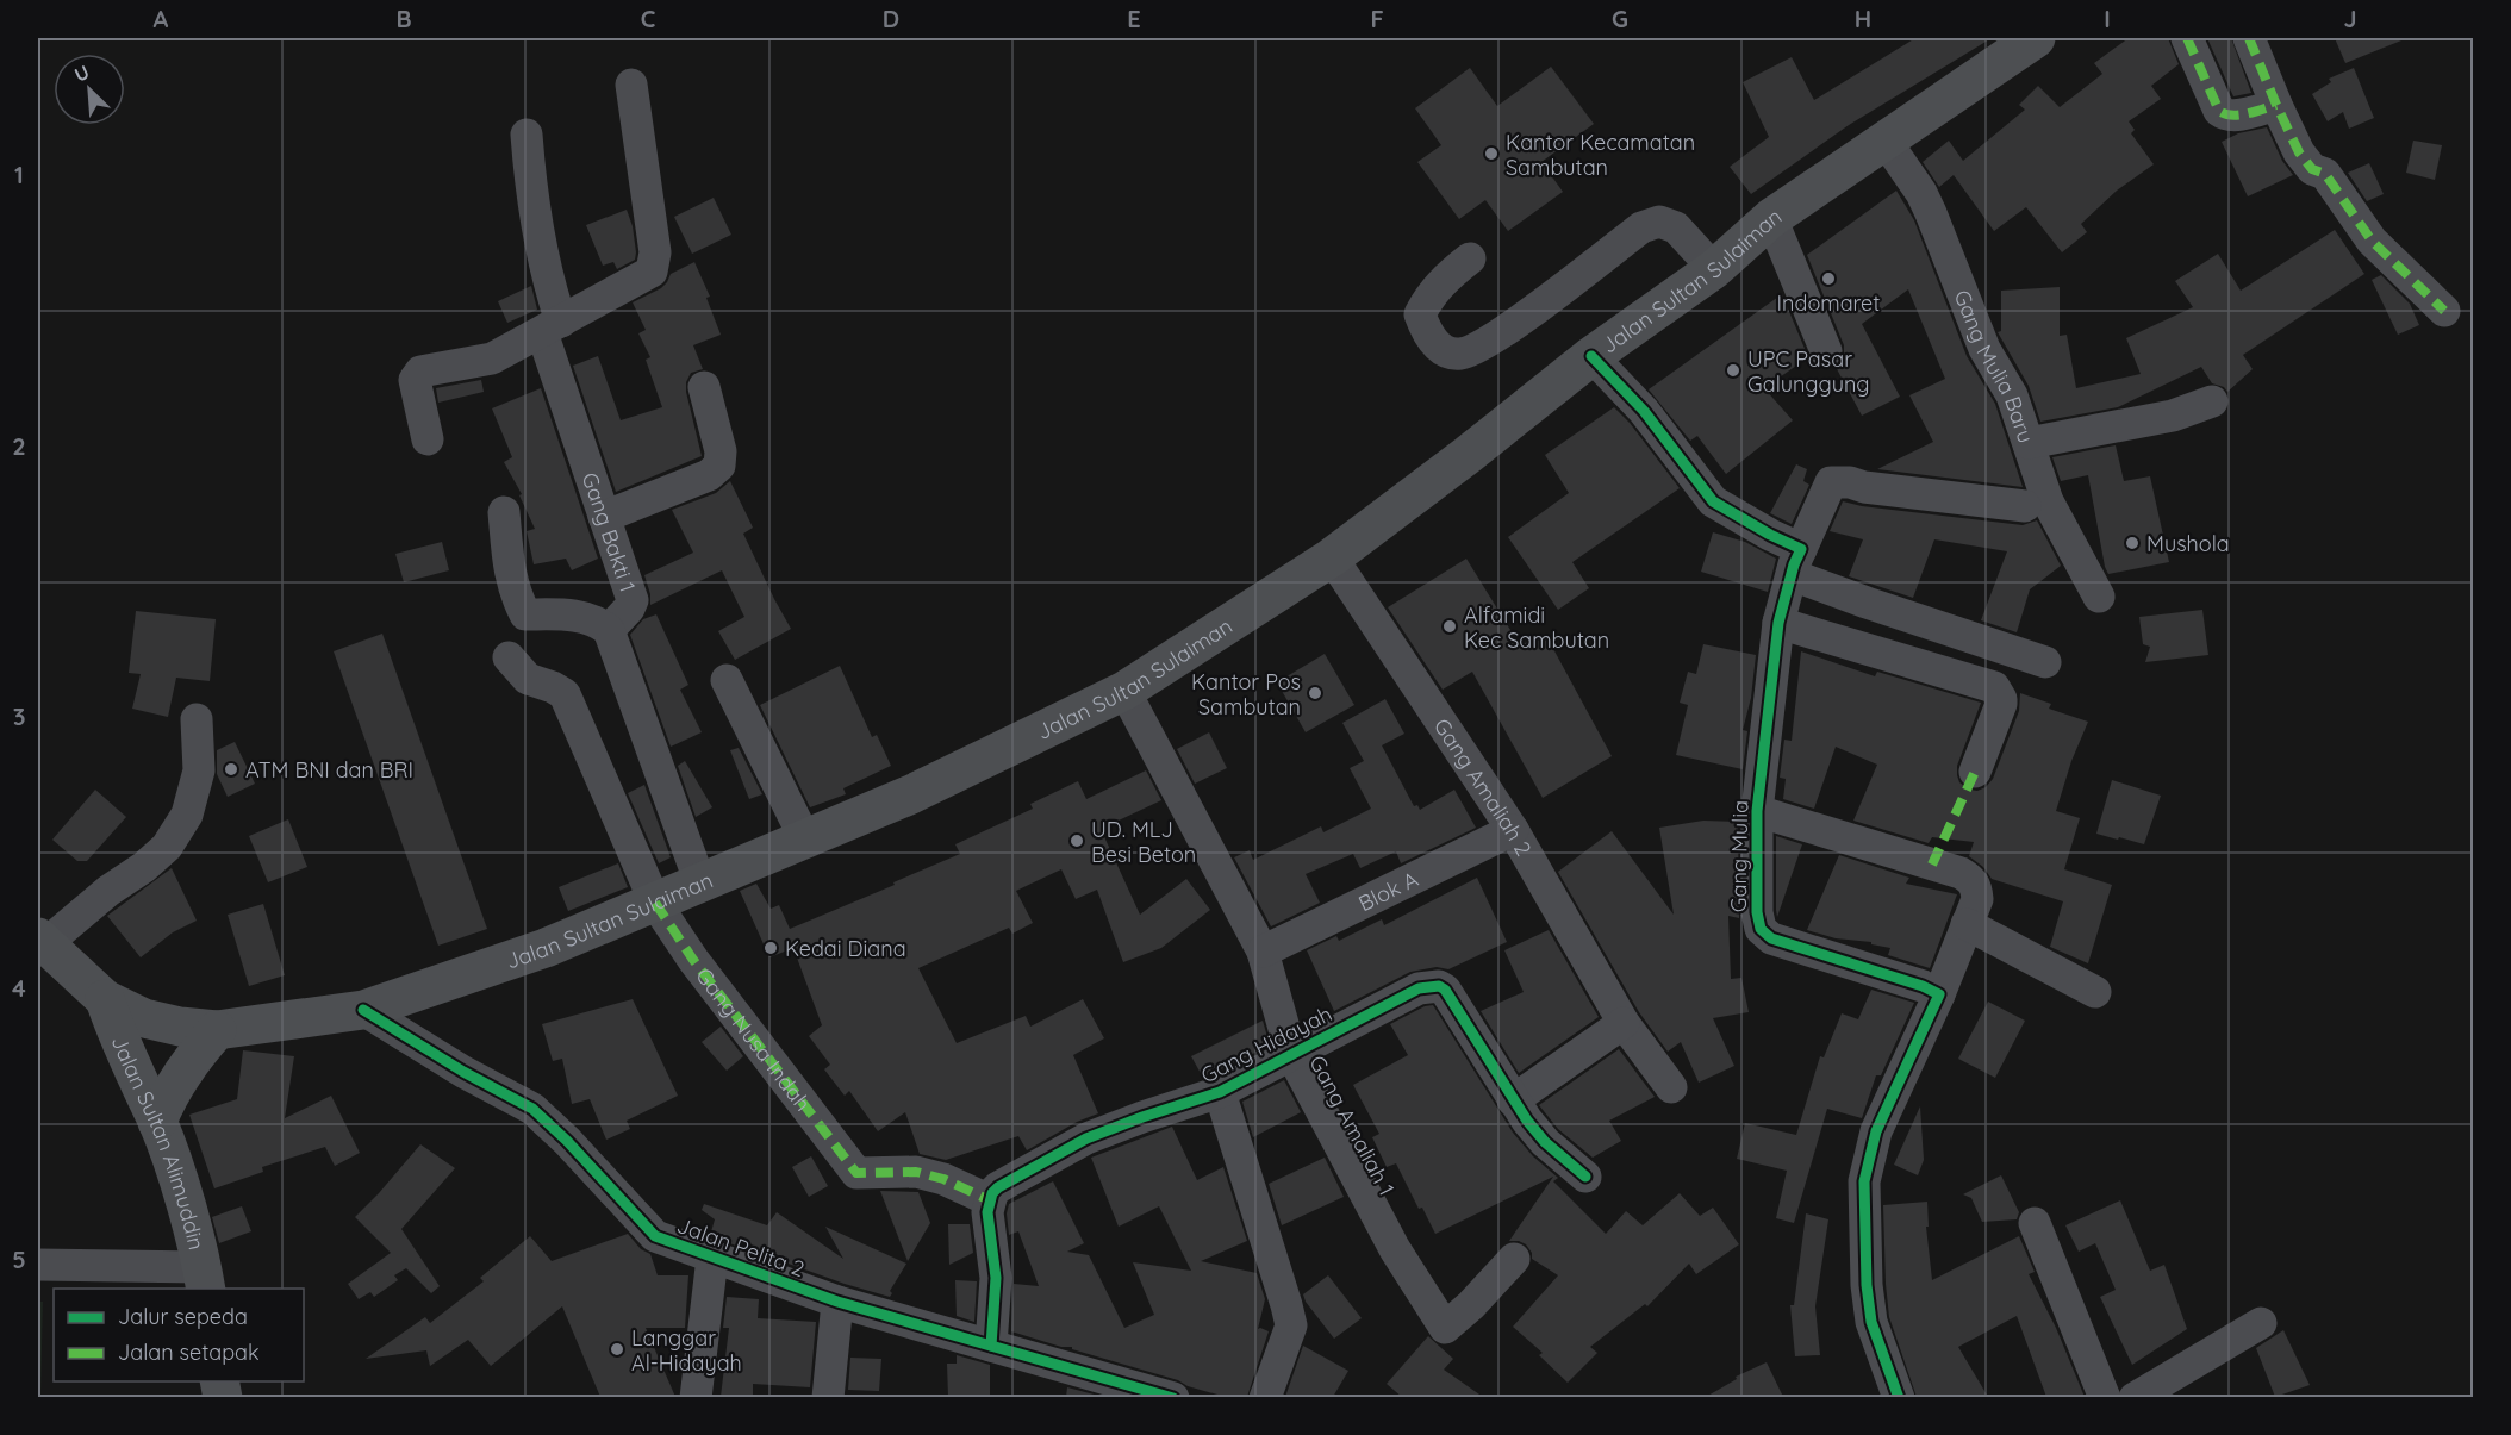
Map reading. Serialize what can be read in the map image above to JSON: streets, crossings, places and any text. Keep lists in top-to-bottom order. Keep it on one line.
{"streets":{"main road":["Jalan Sultan Sulaiman","Jalan Sultan Alimuddin"],"street":["Gang Mulia Baru","Gang Bakti 1","Gang Amaliah 2","Gang Mulia","Blok A","Gang Nusa Indah","Gang Hidayah","Gang Amaliah 1","Jalan Pelita 2"]},"crossings":[["Jalan Sultan Sulaiman","Gang Mulia Baru"],["Jalan Sultan Sulaiman","Gang Amaliah 2"],["Jalan Sultan Sulaiman","Gang Nusa Indah"],["Jalan Sultan Sulaiman","Gang Amaliah 1"],["Jalan Sultan Sulaiman","Jalan Sultan Alimuddin"],["Jalan Sultan Sulaiman","Jalan Pelita 2"],["Gang Mulia Baru","Gang Mulia"],["Gang Amaliah 2","Blok A"],["Blok A","Gang Amaliah 1"],["Gang Nusa Indah","Gang Hidayah"],["Gang Hidayah","Gang Amaliah 1"]],"places":["Kantor Kecamatan Sambutan","Indomaret","UPC Pasar Galunggung","Mushola","Alfamidi Kec Sambutan","Kantor Pos Sambutan","ATM BNI dan BRI","UD. MLJ Besi Beton","Kedai Diana","Langgar Al-Hidayah"],"legend":["Jalur sepeda","Jalan setapak"],"north":"top left","grid":{"columns":["A","B","C","D","E","F","G","H","I","J"],"rows":["1","2","3","4","5"]}}
